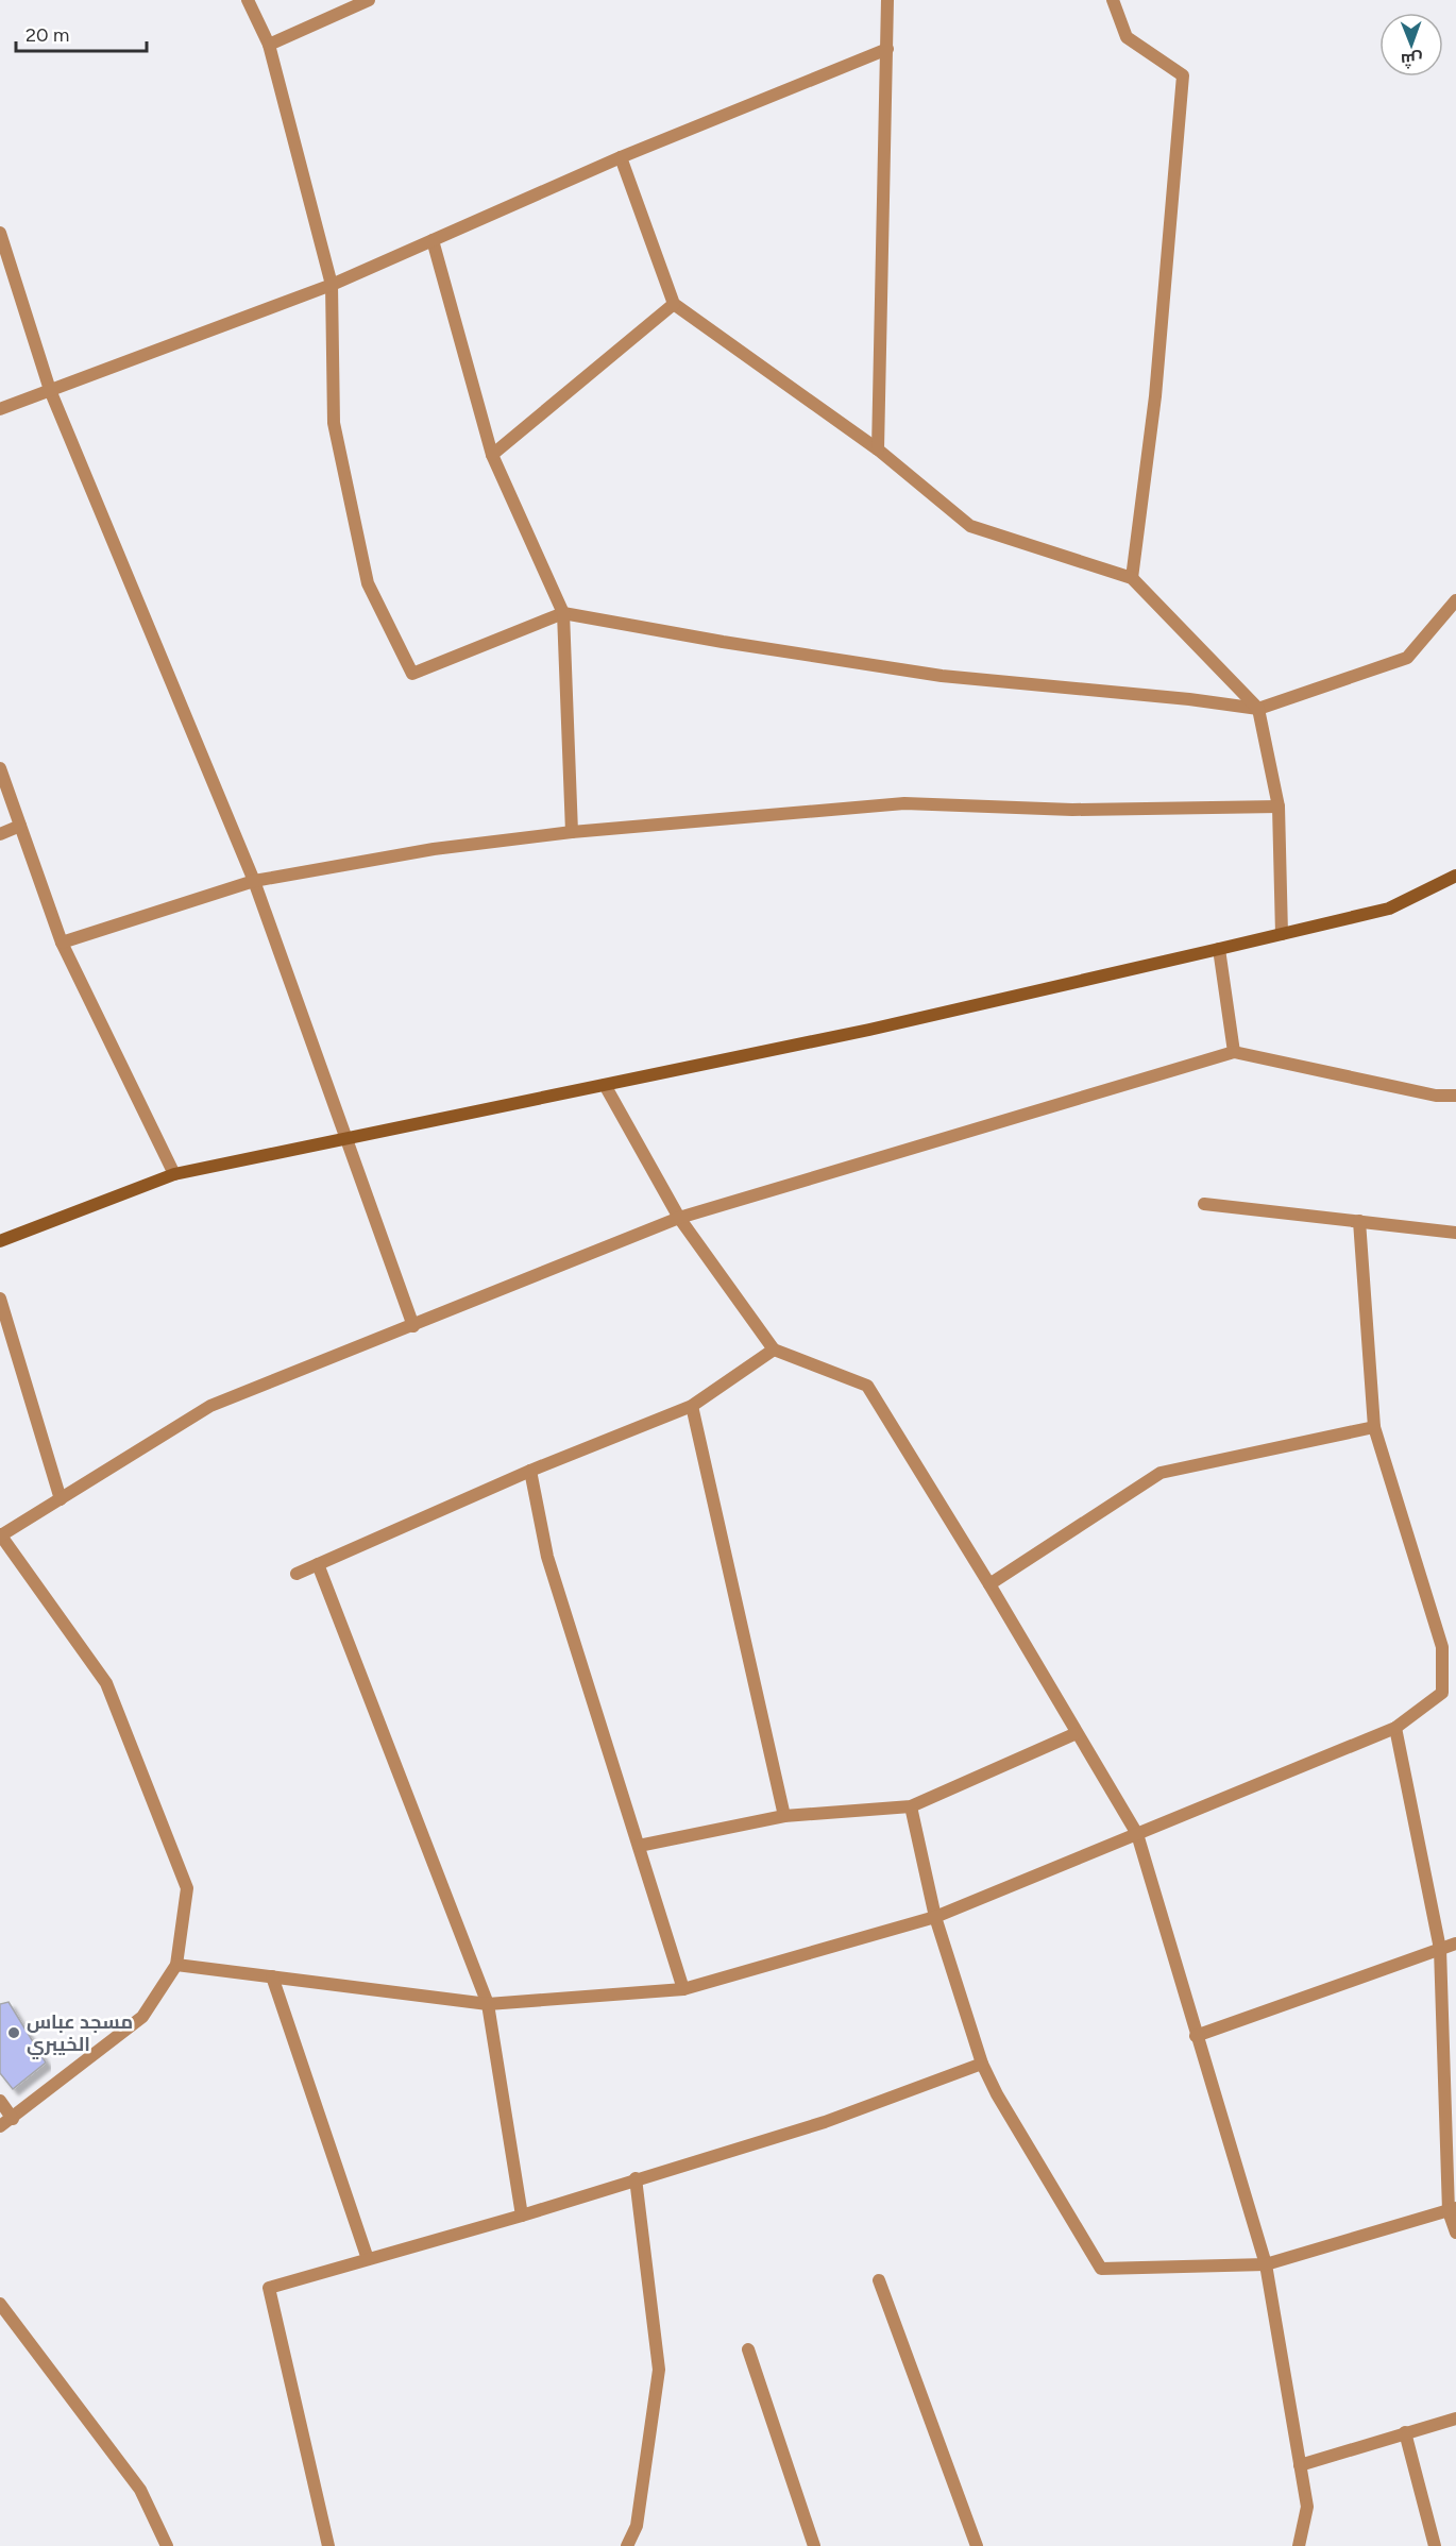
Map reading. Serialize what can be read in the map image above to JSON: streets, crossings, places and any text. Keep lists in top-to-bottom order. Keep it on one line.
{"places":["مسجد عباس الخيبري"],"scale_bar":"20 m","north":"bottom"}
